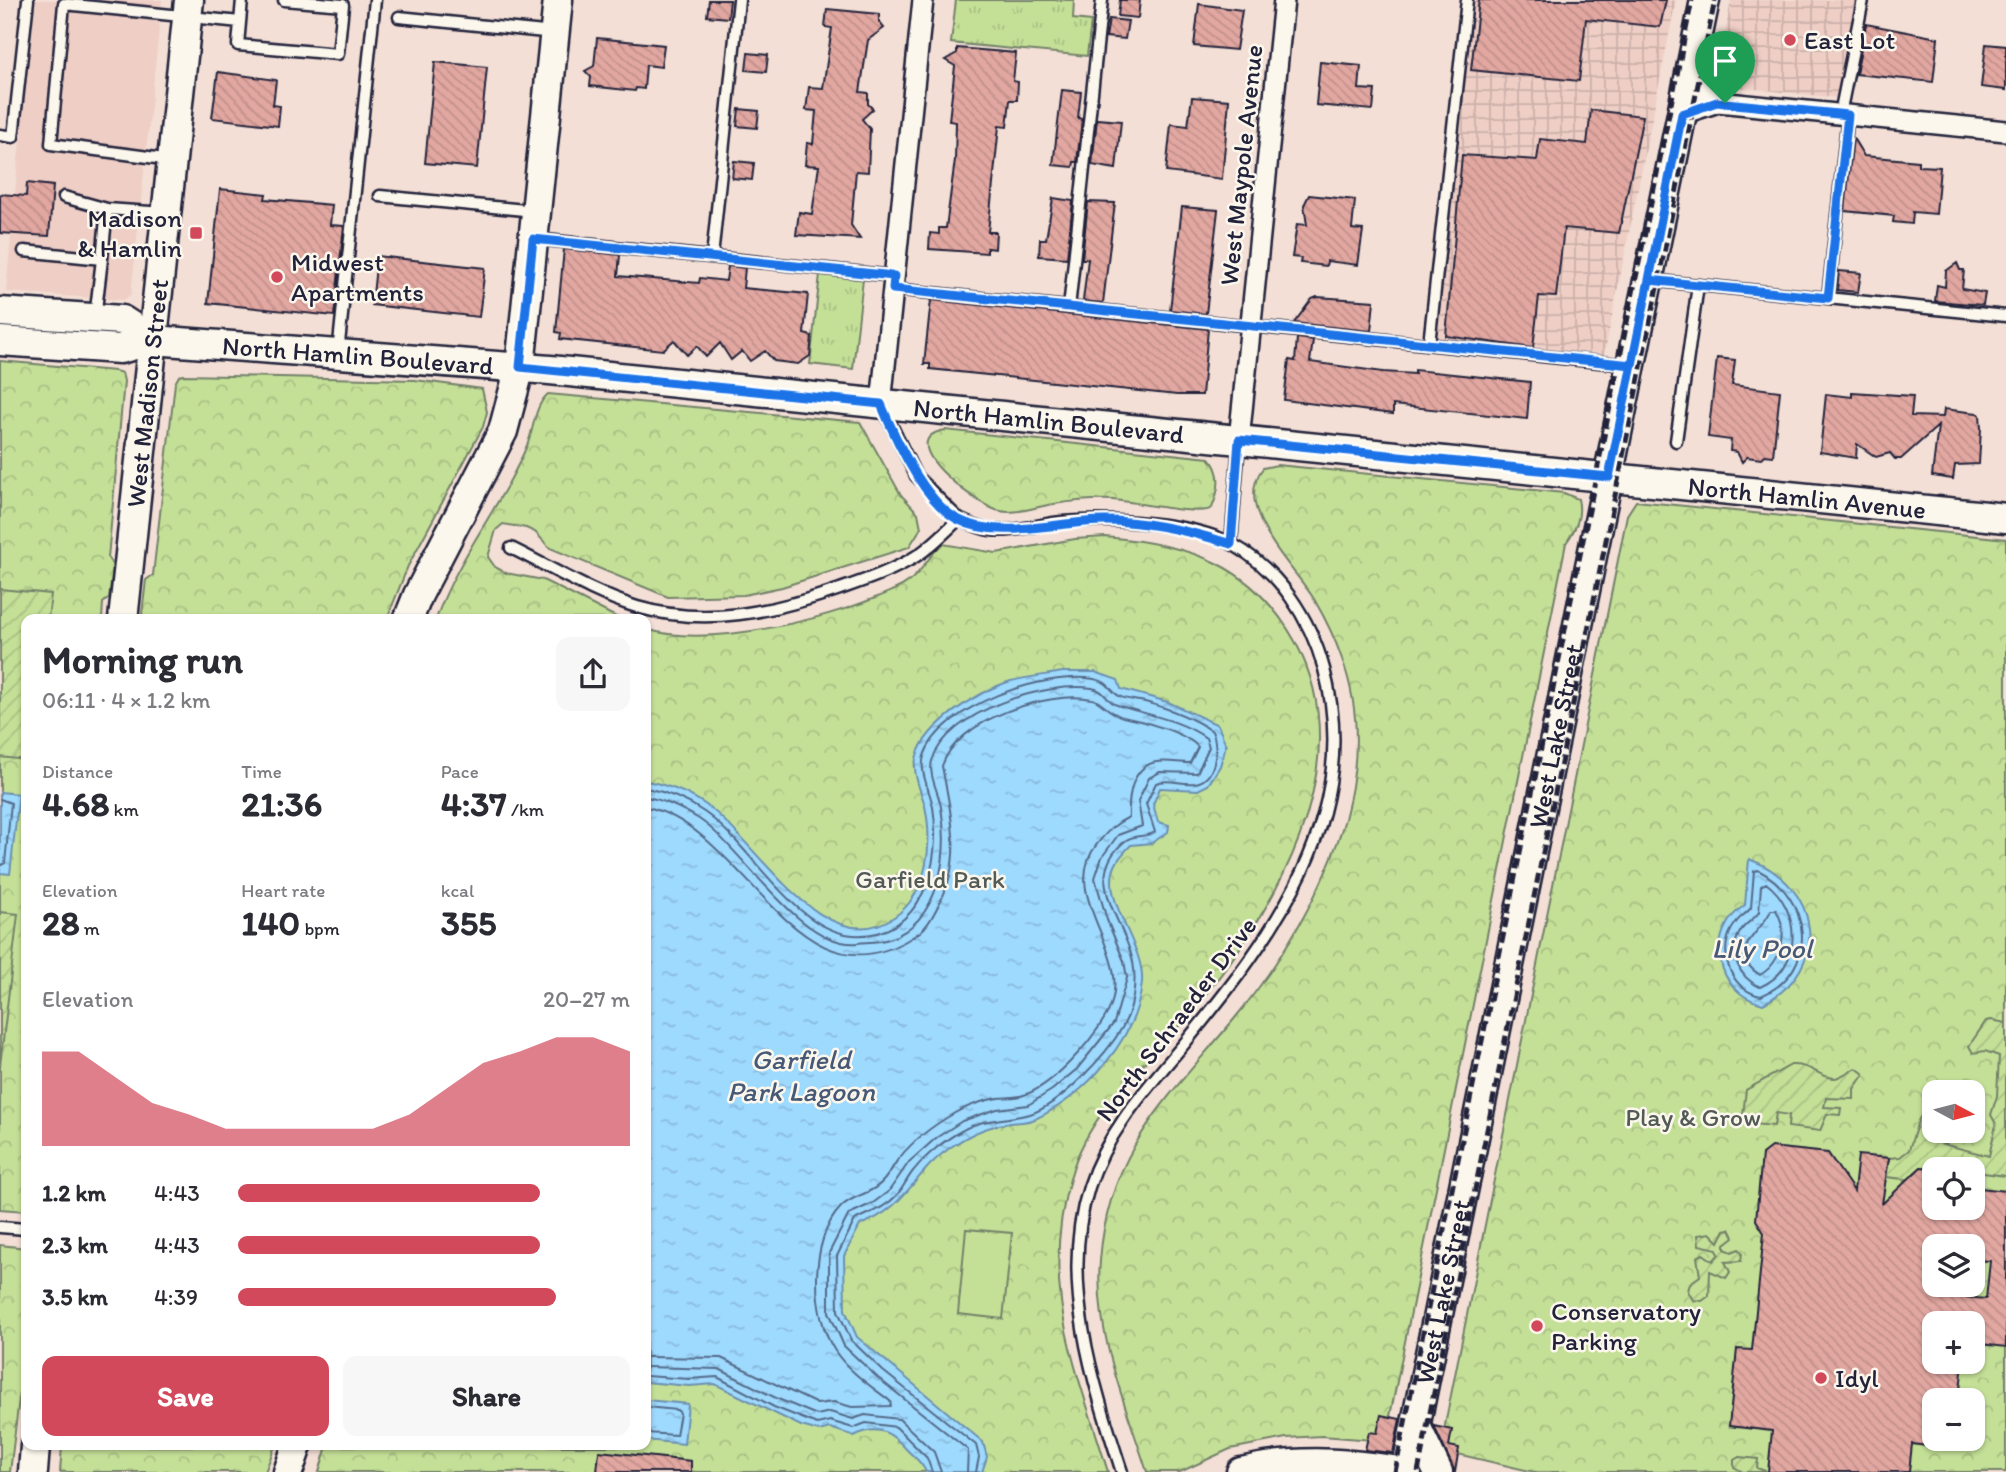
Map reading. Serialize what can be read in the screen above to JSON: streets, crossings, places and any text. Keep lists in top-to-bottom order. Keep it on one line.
{"streets":{"street":["West Maypole Avenue","North Hamlin Boulevard","West Madison Street","North Hamlin Avenue","West Lake Street"],"lane":["North Schraeder Drive"]},"crossings":[["West Maypole Avenue","North Hamlin Boulevard"],["West Maypole Avenue","North Schraeder Drive"],["North Hamlin Boulevard","West Madison Street"],["North Hamlin Boulevard","North Hamlin Avenue"],["North Hamlin Boulevard","West Lake Street"],["North Hamlin Avenue","West Lake Street"]],"water":["Lily Pool","Garfield Park Lagoon"],"parks":["Garfield Park","Play & Grow"],"places":{"other":["East Lot","Midwest Apartments","Conservatory Parking","Idyl"],"transit":["Madison & Hamlin"]},"north":"right","page":{"heading":["Morning run","06:11 · 4 × 1.2 km"],"stats":[["Distance","4.68 km"],["Time","21:36"],["Pace","4:37 /km"],["Elevation","28 m"],["Heart rate","140 bpm"],["kcal","355"]],"chart":["Elevation","20–27 m"],"map_buttons":["+","−"],"list":[{"name":"1.2 km","note":"4:43"},{"name":"2.3 km","note":"4:43"},{"name":"3.5 km","note":"4:39"}],"buttons":["Save","Share"]}}
